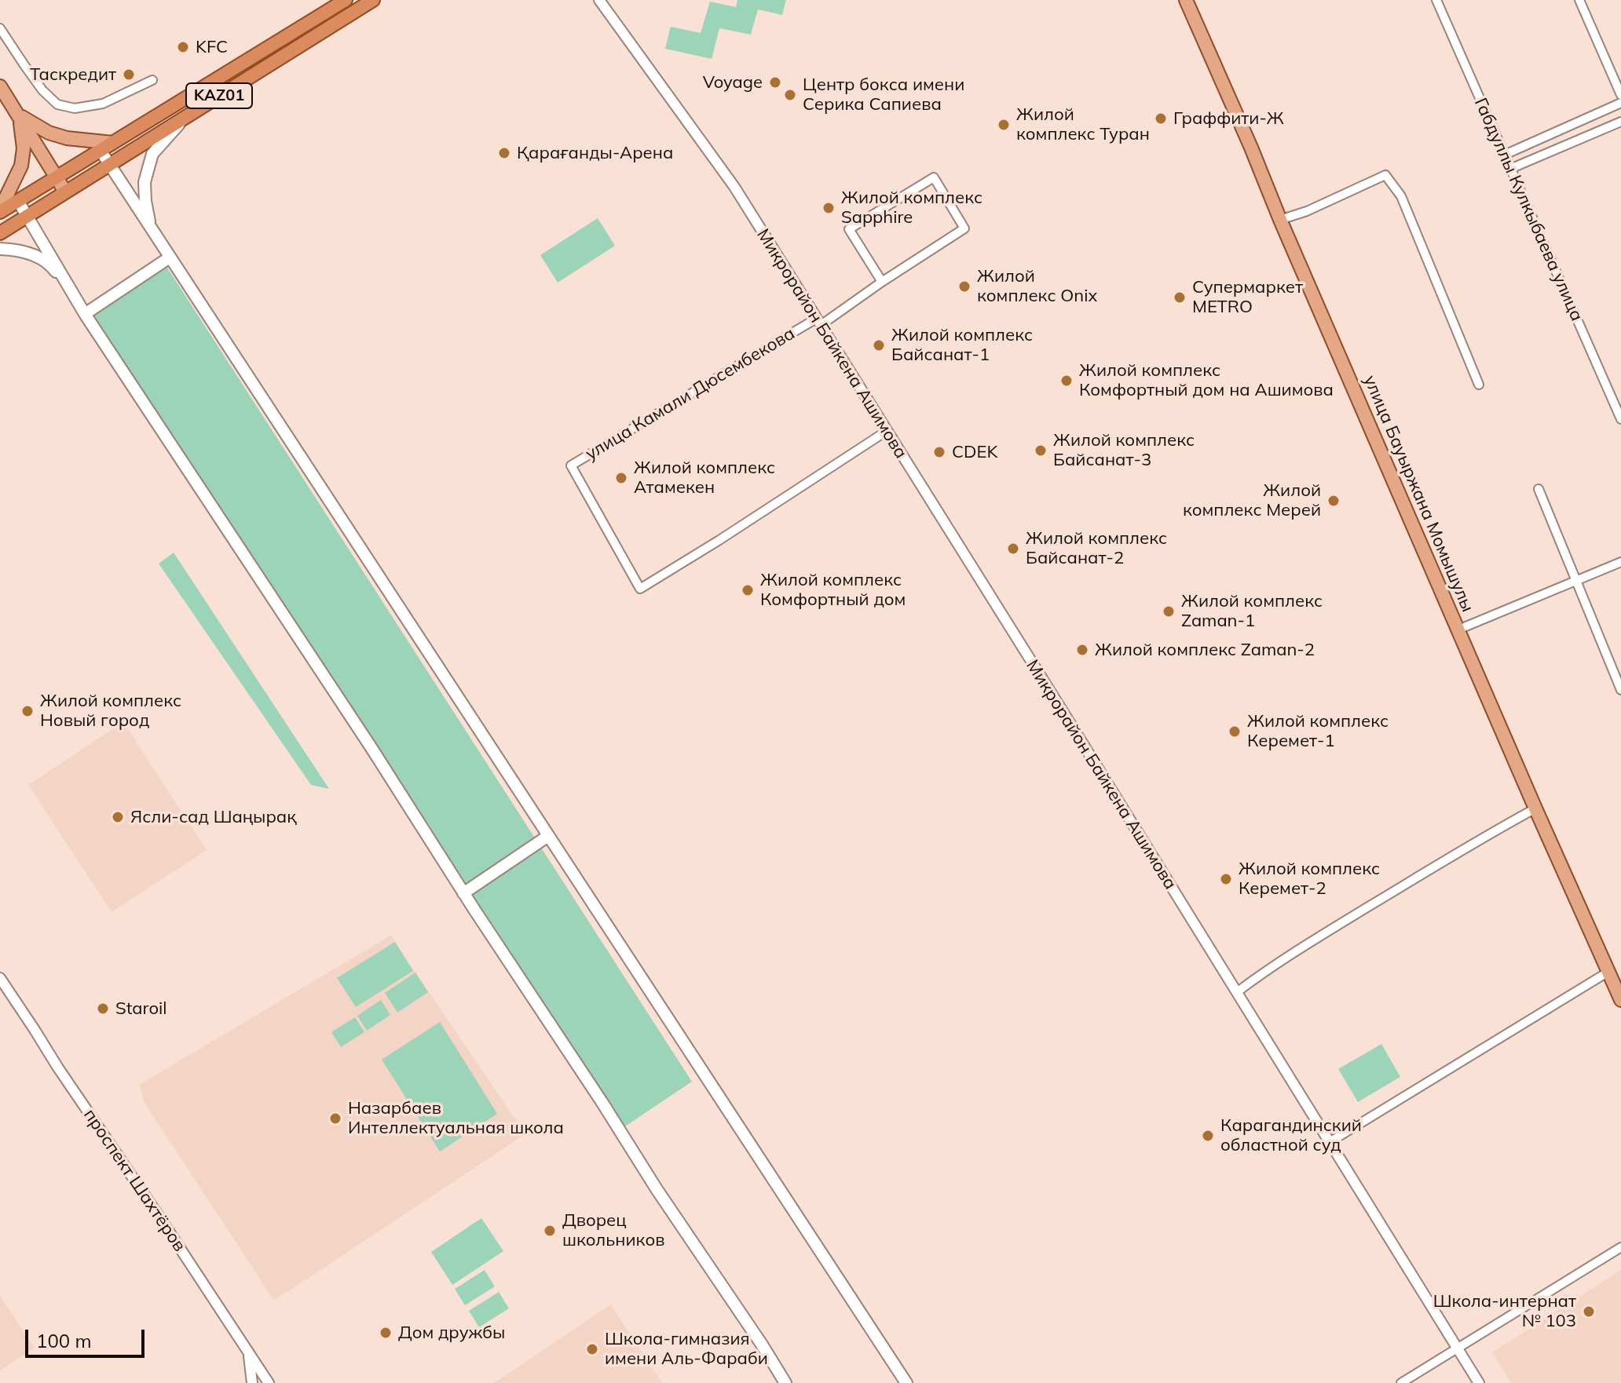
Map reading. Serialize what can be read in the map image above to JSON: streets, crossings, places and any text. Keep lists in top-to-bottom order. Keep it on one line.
{"streets":{"highway":["KАZ01"],"main road":["улица Бауыржана Момышулы"],"street":["Габдуллы Кулкыбаева улица","Микрорайон Байкена Ашимова","улица Камали Дюсембекова","проспект Шахтёров"]},"crossings":[["Микрорайон Байкена Ашимова","улица Камали Дюсембекова"]],"places":["KFC","Таскредит","Voyage","Центр бокса имени Серика Сапиева","Граффити-Ж","Жилой комплекс Туран","Қарағанды-Арена","Жилой комплекс Sapphire","Жилой комплекс Onix","Супермаркет METRO","Жилой комплекс Байсанат-1","Жилой комплекс Комфортный дом на Ашимова","Жилой комплекс Байсанат-3","CDEK","Жилой комплекс Атамекен","Жилой комплекс Мерей","Жилой комплекс Байсанат-2","Жилой комплекс Комфортный дом","Жилой комплекс Zaman-1","Жилой комплекс Zaman-2","Жилой комплекс Новый город","Жилой комплекс Керемет-1","Ясли-сад Шаңырақ","Жилой комплекс Керемет-2","Staroil","Назарбаев Интеллектуальная школа","Карагандинский областной суд","Дворец школьников","Школа-интернат № 103","Дом дружбы","Школа-гимназия имени Аль-Фараби"],"scale_bar":"100 m"}
